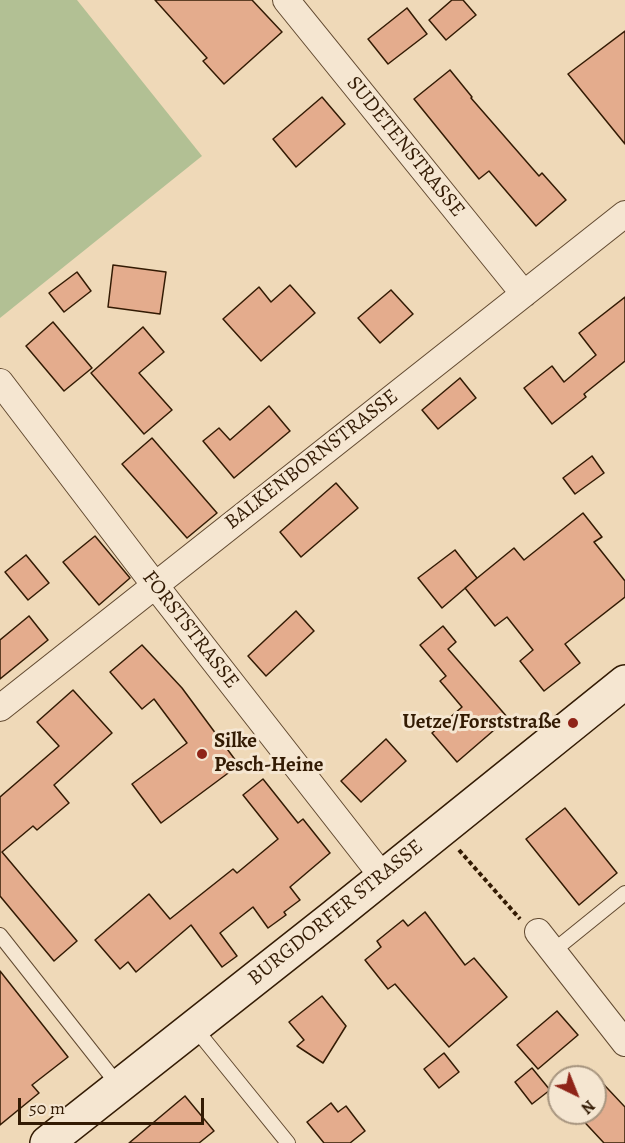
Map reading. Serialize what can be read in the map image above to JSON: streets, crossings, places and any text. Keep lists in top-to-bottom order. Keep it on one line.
{"streets":{"main road":["BURGDORFER STRASSE"],"street":["SUDETENSTRASSE","BALKENBORNSTRASSE","FORSTSTRASSE"]},"crossings":[["SUDETENSTRASSE","BALKENBORNSTRASSE"],["BALKENBORNSTRASSE","FORSTSTRASSE"],["FORSTSTRASSE","BURGDORFER STRASSE"]],"places":["Uetze/Forststraße","Silke Pesch-Heine"],"scale_bar":"50 m","north":"bottom right"}
